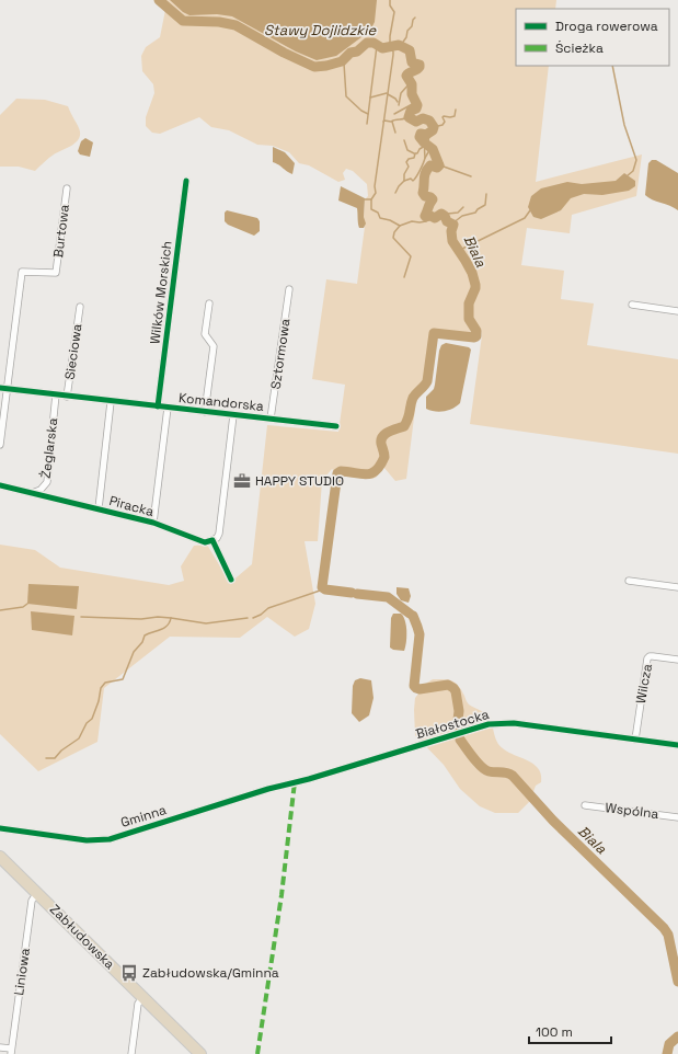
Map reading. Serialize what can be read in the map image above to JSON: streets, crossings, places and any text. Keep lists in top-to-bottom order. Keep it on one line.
{"streets":{"highway":["Zabłudowska"],"street":["Burtowa","Wilków Morskich","Sieciowa","Sztormowa","Komandorska","Żeglarska","Piracka","Wilcza","Białostocka","Wspólna","Gminna","Liniowa"]},"crossings":[["Burtowa","Komandorska"],["Wilków Morskich","Komandorska"],["Sieciowa","Komandorska"],["Sztormowa","Komandorska"],["Komandorska","Żeglarska"],["Żeglarska","Piracka"],["Wilcza","Białostocka"],["Białostocka","Gminna"],["Zabłudowska","Liniowa"]],"water":["Stawy Dojlidzkie","Biala"],"places":{"office":["HAPPY STUDIO"],"bus stop":["Zabłudowska/Gminna"]},"legend":["Droga rowerowa","Ścieżka"],"scale_bar":"100 m"}
